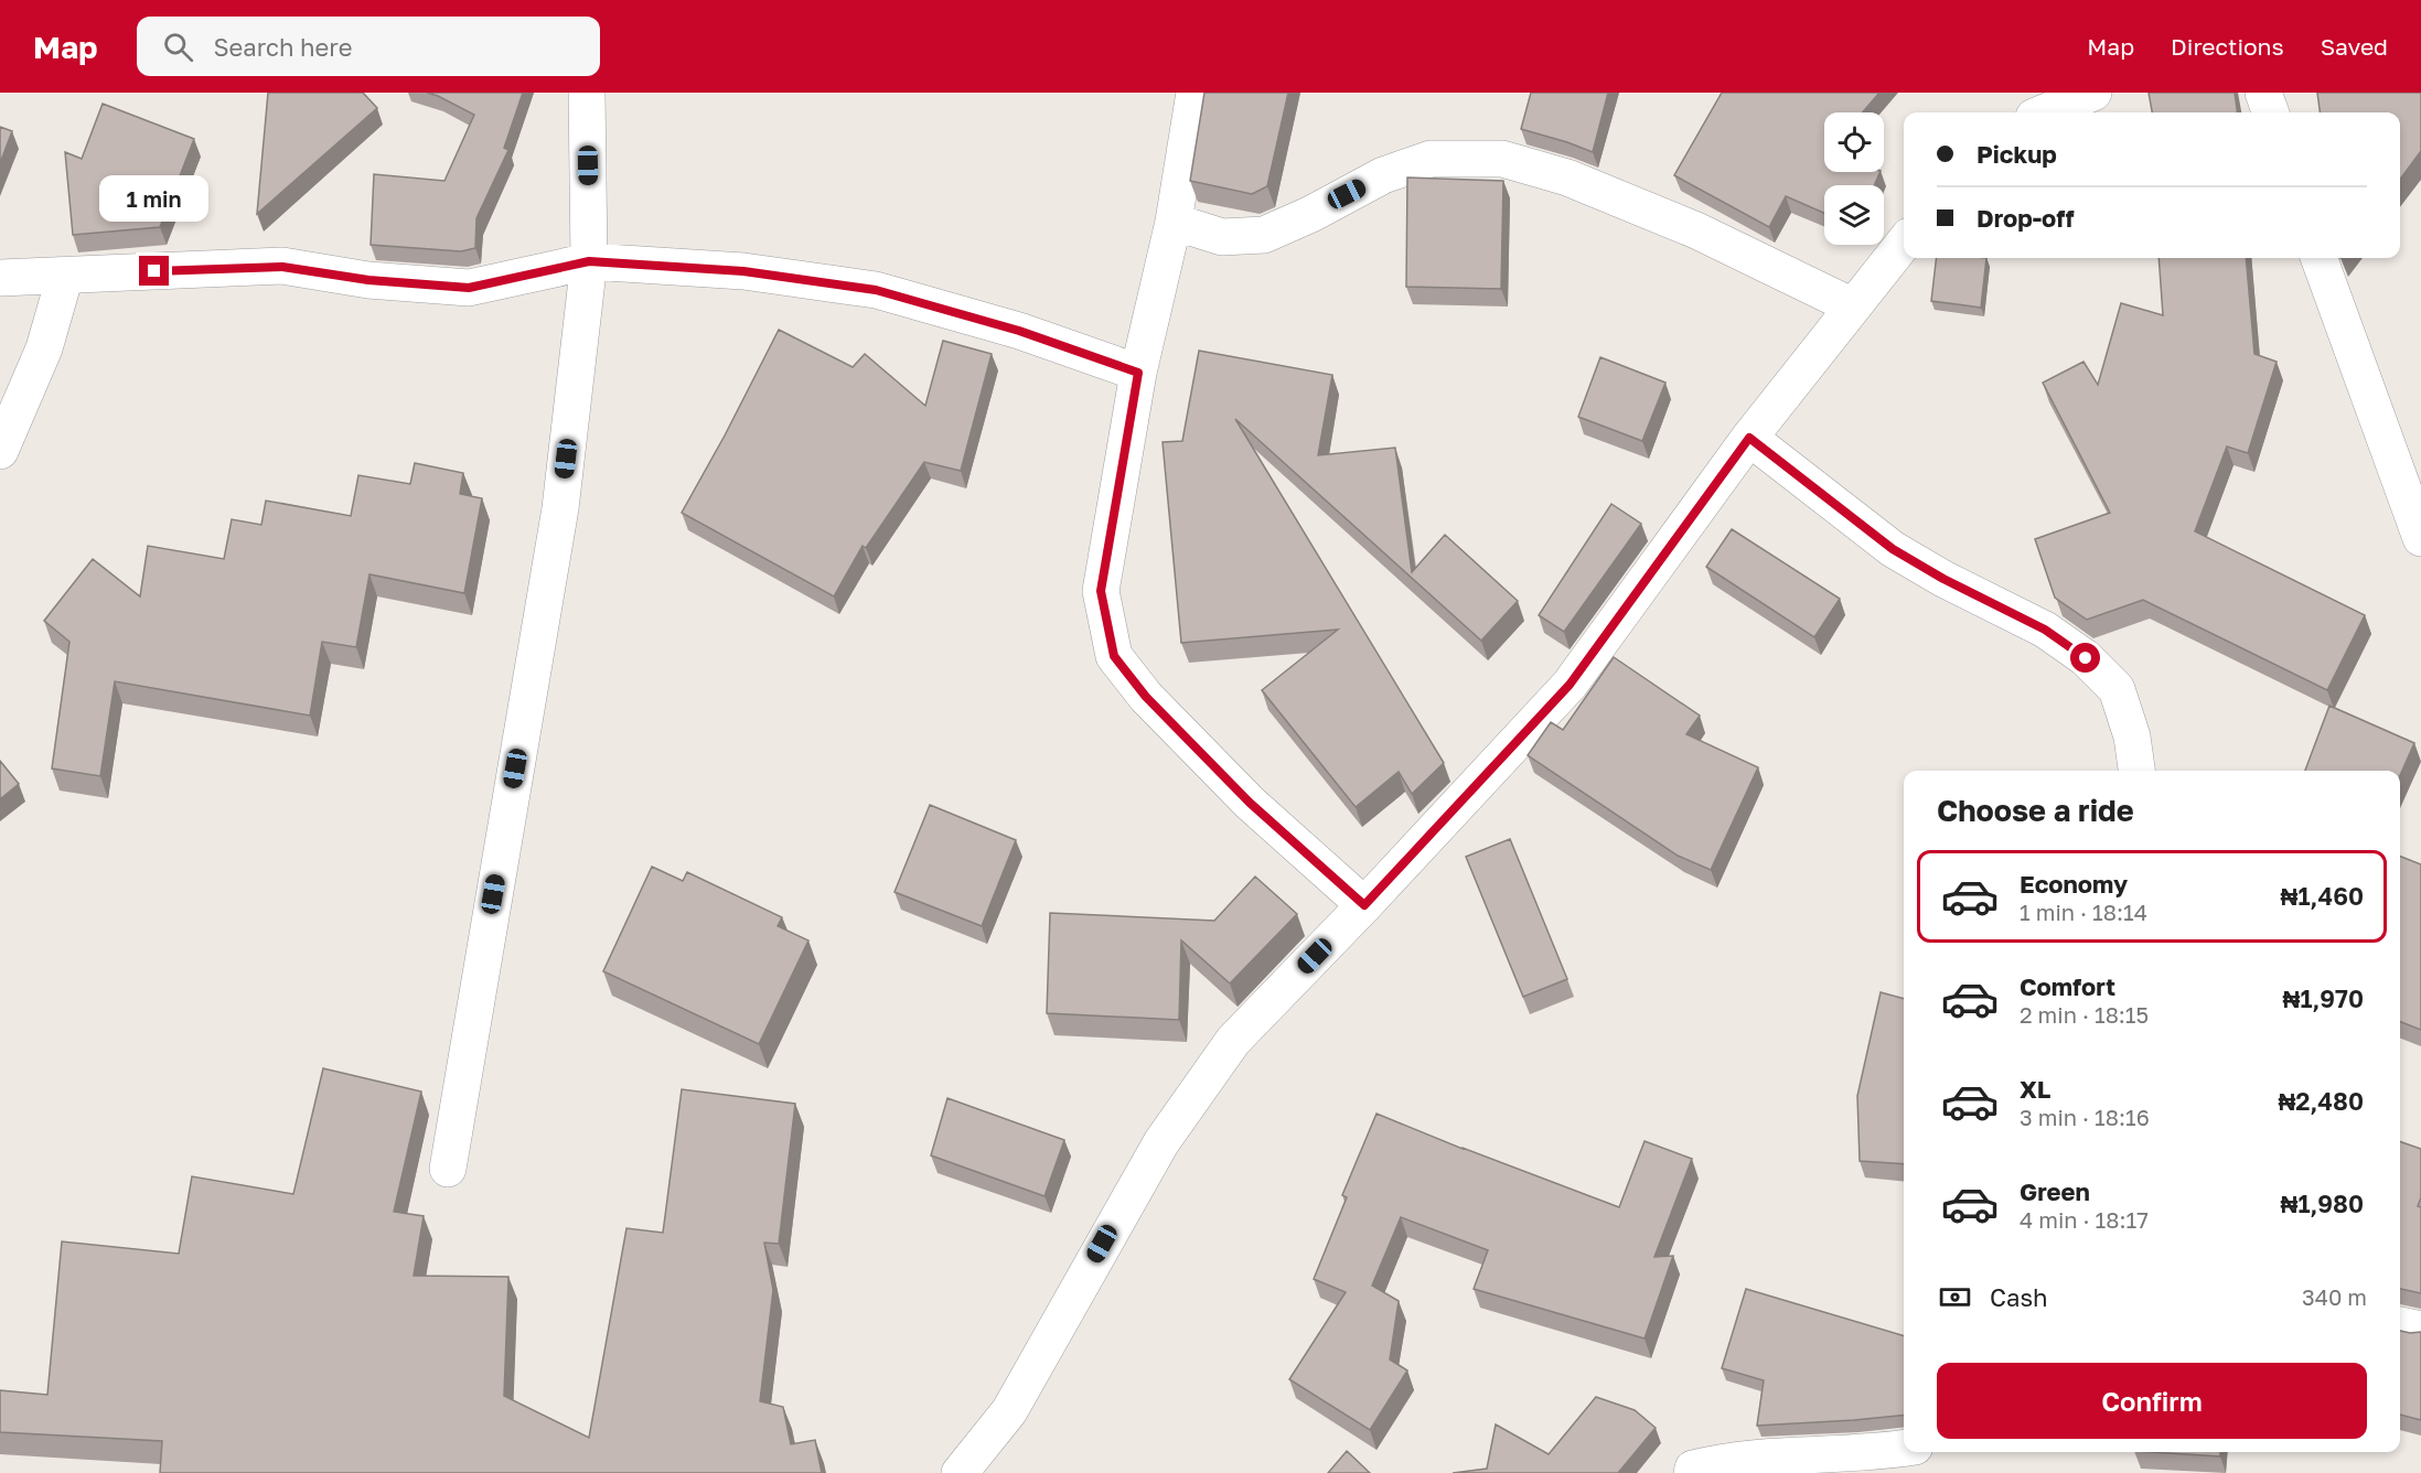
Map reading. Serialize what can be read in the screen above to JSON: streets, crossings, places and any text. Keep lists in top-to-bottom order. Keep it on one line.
{"page":{"header":"Map","search":"Search here","nav":["Map","Directions","Saved"],"banner":["Pickup","Drop-off"],"bubble":"1 min","heading":"Choose a ride","list":[{"name":"Economy","note":"1 min · 18:14","value":"₦1,460"},{"name":"Comfort","note":"2 min · 18:15","value":"₦1,970"},{"name":"XL","note":"3 min · 18:16","value":"₦2,480"},{"name":"Green","note":"4 min · 18:17","value":"₦1,980"}],"pay":["Cash","340 m"],"buttons":"Confirm"}}
